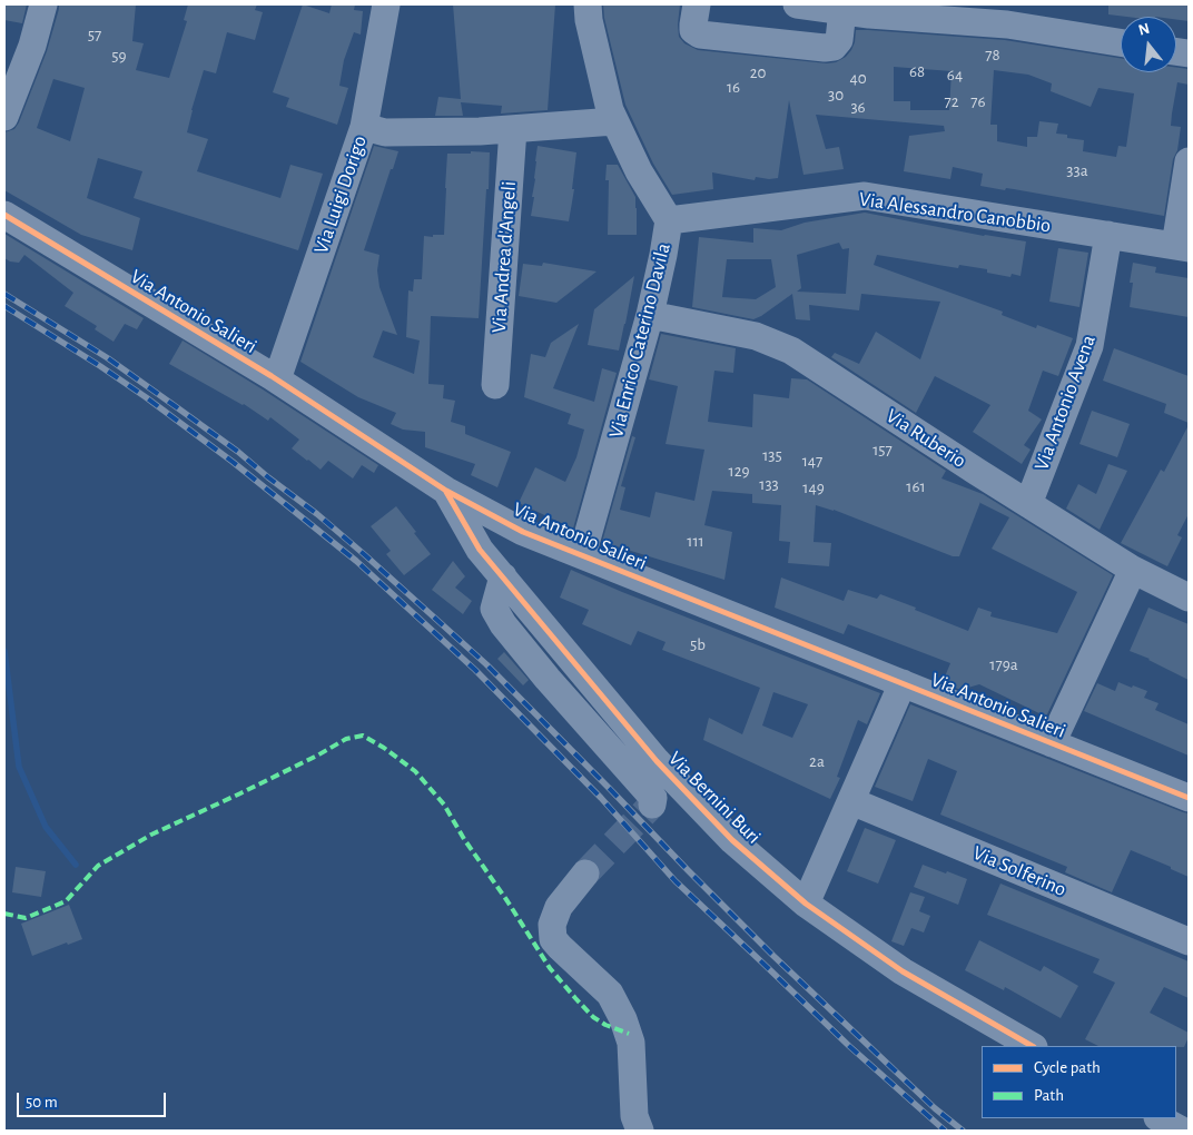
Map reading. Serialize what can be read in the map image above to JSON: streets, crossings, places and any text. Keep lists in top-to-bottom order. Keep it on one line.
{"streets":{"street":["Via Luigi Dorigo","Via Alessandro Canobbio","Via Andrea d'Angeli","Via Antonio Salieri","Via Enrico Caterino Davila","Via Antonio Avena","Via Ruberio","Via Bernini Buri","Via Solferino"]},"crossings":[["Via Luigi Dorigo","Via Antonio Salieri"],["Via Alessandro Canobbio","Via Enrico Caterino Davila"],["Via Alessandro Canobbio","Via Antonio Avena"],["Via Antonio Salieri","Via Enrico Caterino Davila"],["Via Antonio Salieri","Via Ruberio"],["Via Antonio Salieri","Via Bernini Buri"],["Via Enrico Caterino Davila","Via Ruberio"],["Via Antonio Avena","Via Ruberio"]],"house_numbers":["57","78","59","68","20","64","40","16","30","72","76","36","33a","157","135","147","129","133","161","149","111","5b","179a","2a"],"legend":["Cycle path","Path"],"scale_bar":"50 m","north":"top"}
